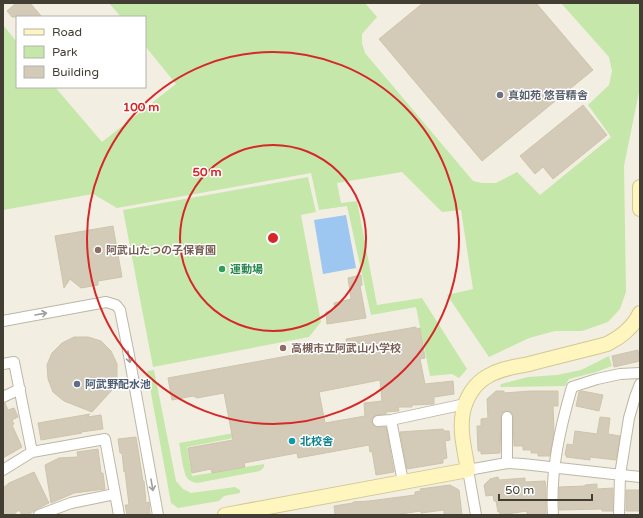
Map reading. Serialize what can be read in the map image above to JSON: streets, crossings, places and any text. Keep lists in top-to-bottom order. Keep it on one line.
{"places":["真如苑 悠音精舎","阿武山たつの子保育園","運動場","高槻市立阿武山小学校","阿武野配水池","北校舎"],"legend":["Road","Park","Building"],"scale_bar":"50 m","rings":["100 m","50 m"]}
